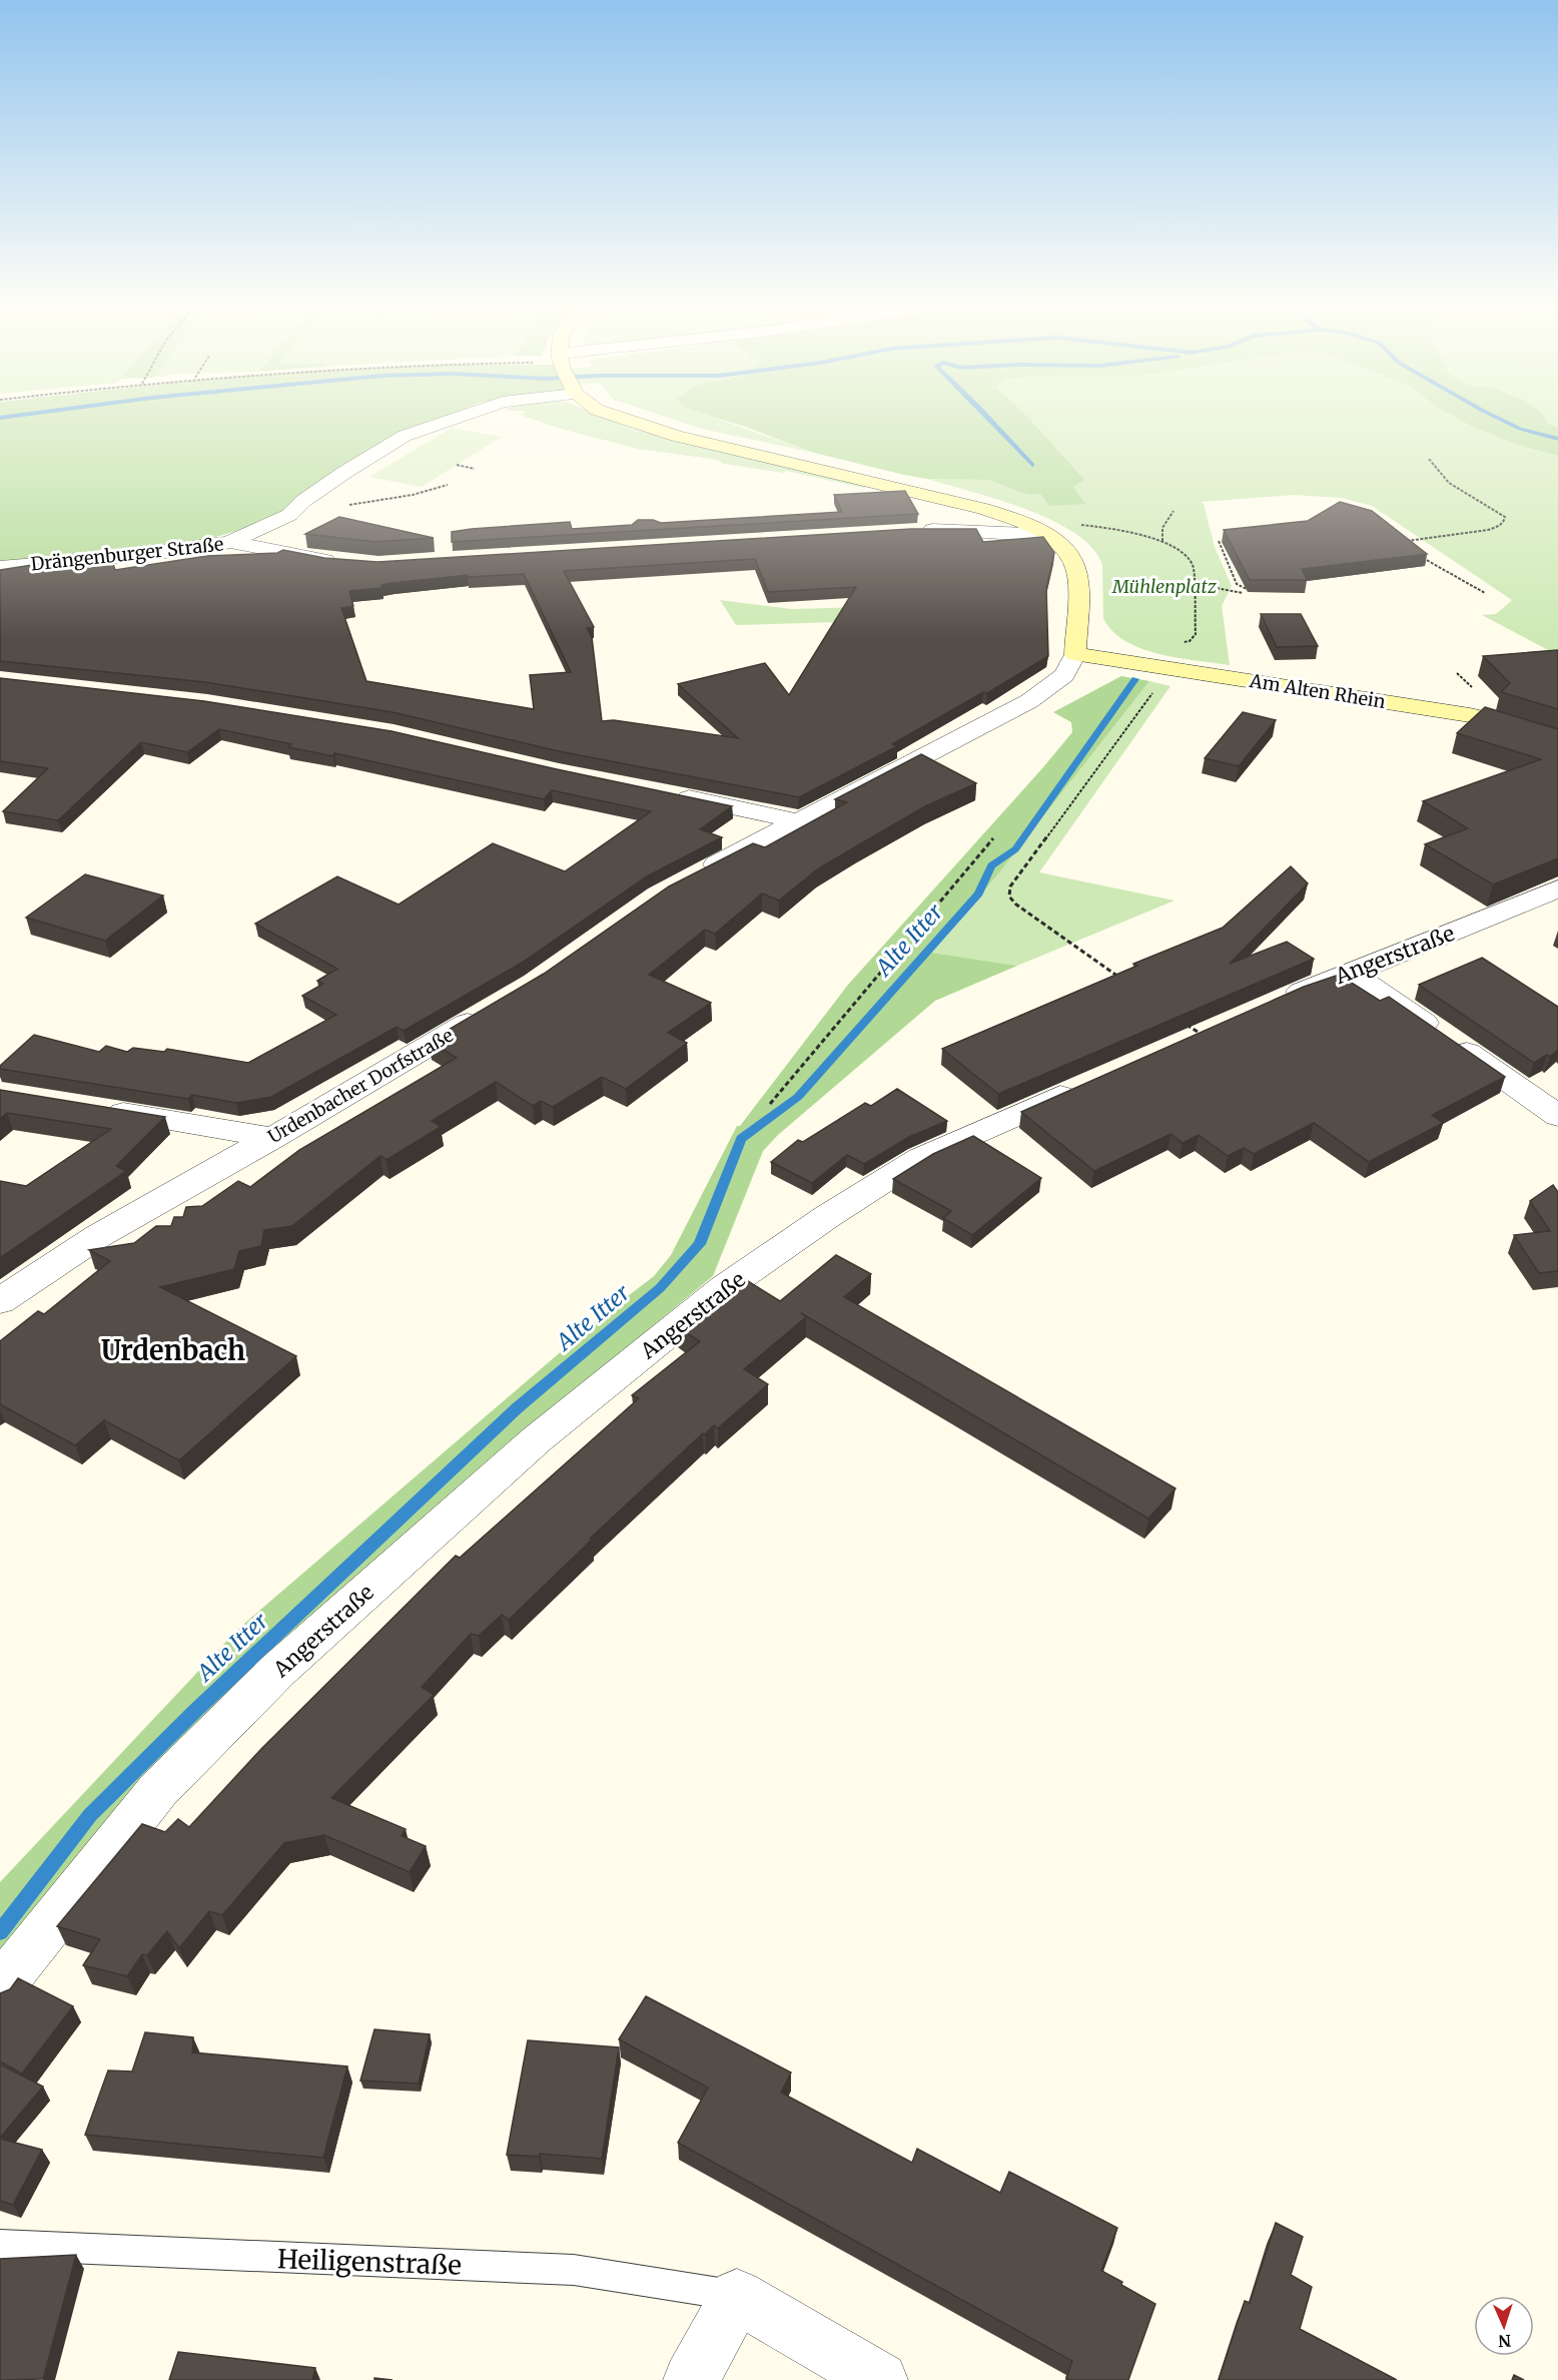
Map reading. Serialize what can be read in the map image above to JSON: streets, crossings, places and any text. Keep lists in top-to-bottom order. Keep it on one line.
{"streets":{"street":["Drängenburger Straße","Am Alten Rhein","Angerstraße","Urdenbacher Dorfstraße","Heiligenstraße"]},"districts":["Urdenbach"],"water":["Alte Itter"],"parks":["Mühlenplatz"],"north":"bottom"}
